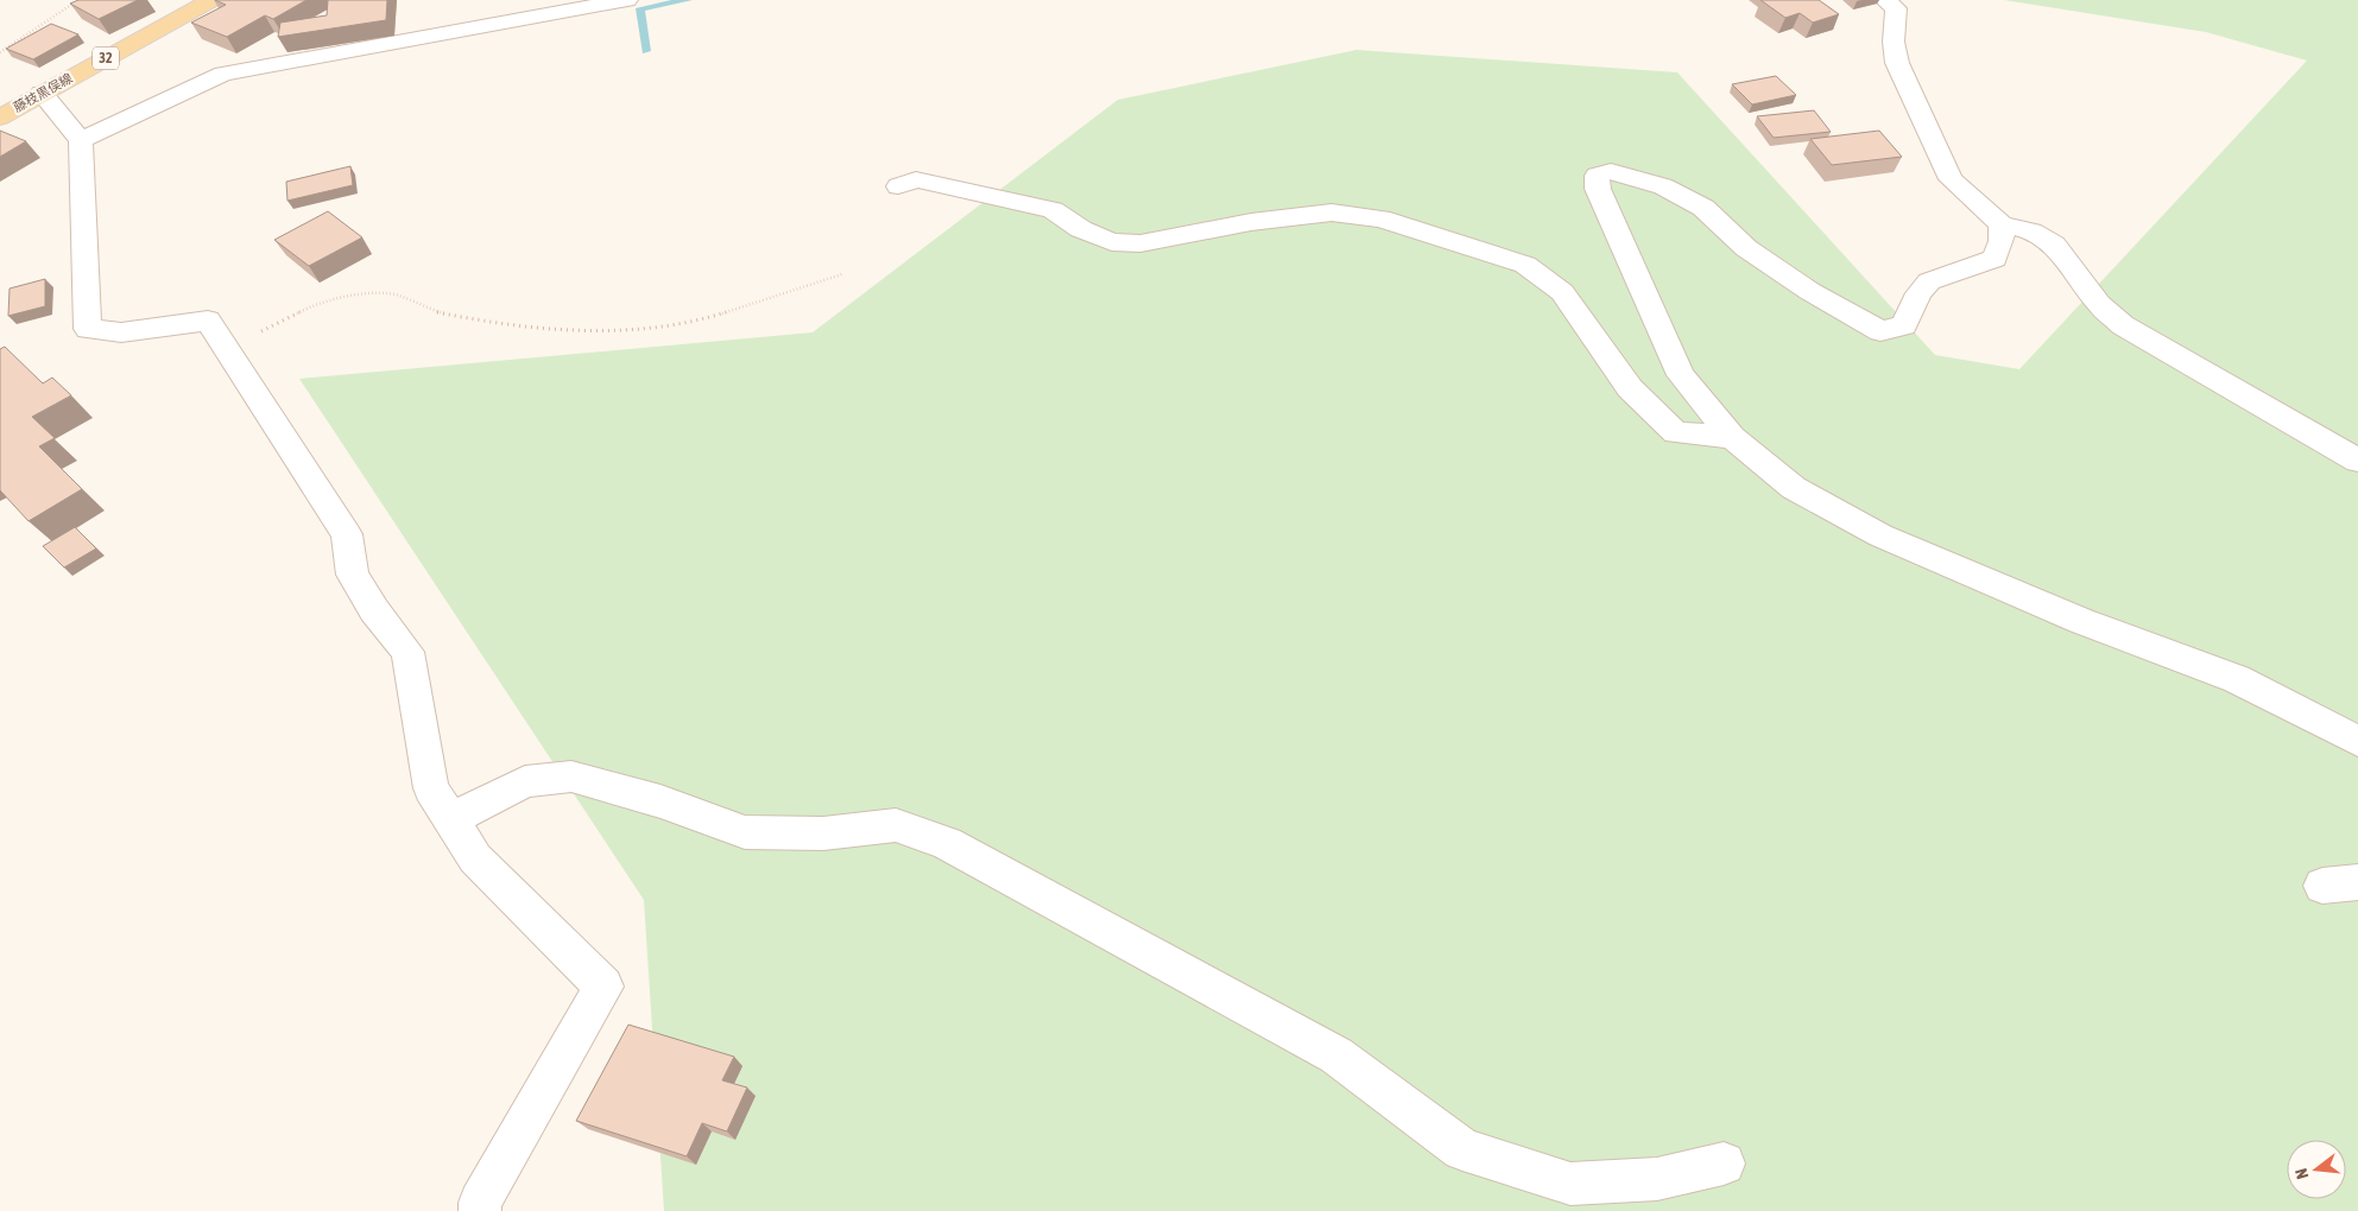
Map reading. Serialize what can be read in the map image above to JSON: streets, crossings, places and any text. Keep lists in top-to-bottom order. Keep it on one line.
{"streets":{"main road":["32","藤枝黒俣線"]},"north":"left"}
